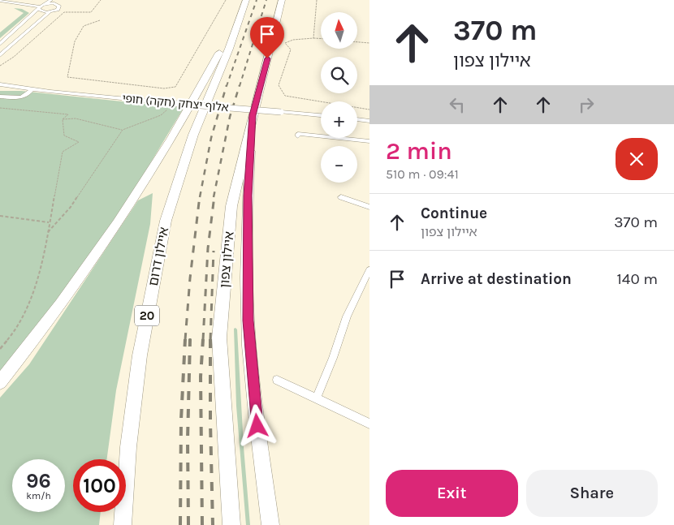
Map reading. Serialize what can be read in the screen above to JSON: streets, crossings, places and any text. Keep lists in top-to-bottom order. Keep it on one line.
{"streets":{"highway":["איילון דרום","איילון צפון","20"],"street":["אלוף יצחק (חקה) חופי"]},"north":"top","page":{"turn":["370 m","איילון צפון"],"map_buttons":["+","−"],"heading":["2 min","510 m · 09:41"],"list":[{"name":"Continue","note":"איילון צפון","value":"370 m"},{"name":"Arrive at destination","value":"140 m"}],"speed":"96 km/h","limit":"100","buttons":["Exit","Share"]}}
